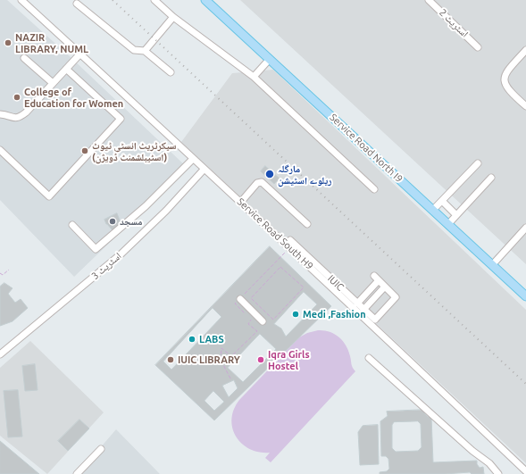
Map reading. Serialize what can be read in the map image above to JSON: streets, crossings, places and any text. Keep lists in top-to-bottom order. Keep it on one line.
{"streets":{"main road":["Service Road North I9"],"street":["اسٹریٹ 2","Service Road South H9","اسٹریٹ 3","IUIC"]},"crossings":[["Service Road South H9","اسٹریٹ 3"],["Service Road South H9","IUIC"]],"places":["NAZIR LIBRARY, NUML","College of Education for Women","سیکرٹریٹ انسٹی ٹیوٹ (اسٹیبلشمنٹ ڈویژن)","مارگلہ ریلوے اسٹیشن","مسجد","Medi ,Fashion","LABS","IUIC LIBRARY","Iqra Girls Hostel"]}
